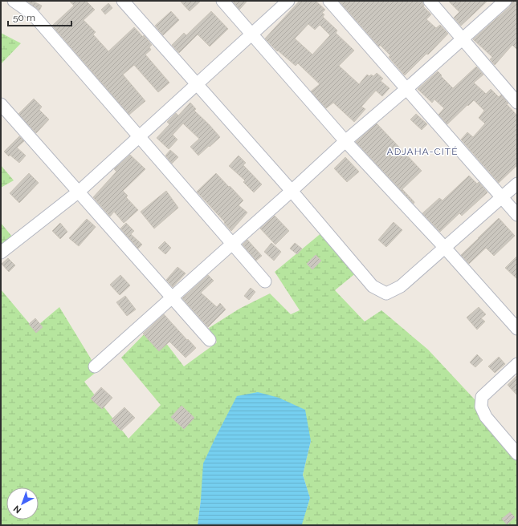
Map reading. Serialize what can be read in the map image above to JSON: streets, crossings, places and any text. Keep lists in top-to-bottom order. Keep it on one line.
{"districts":["ADJAHA-CITÉ"],"scale_bar":"50 m","north":"bottom left"}
